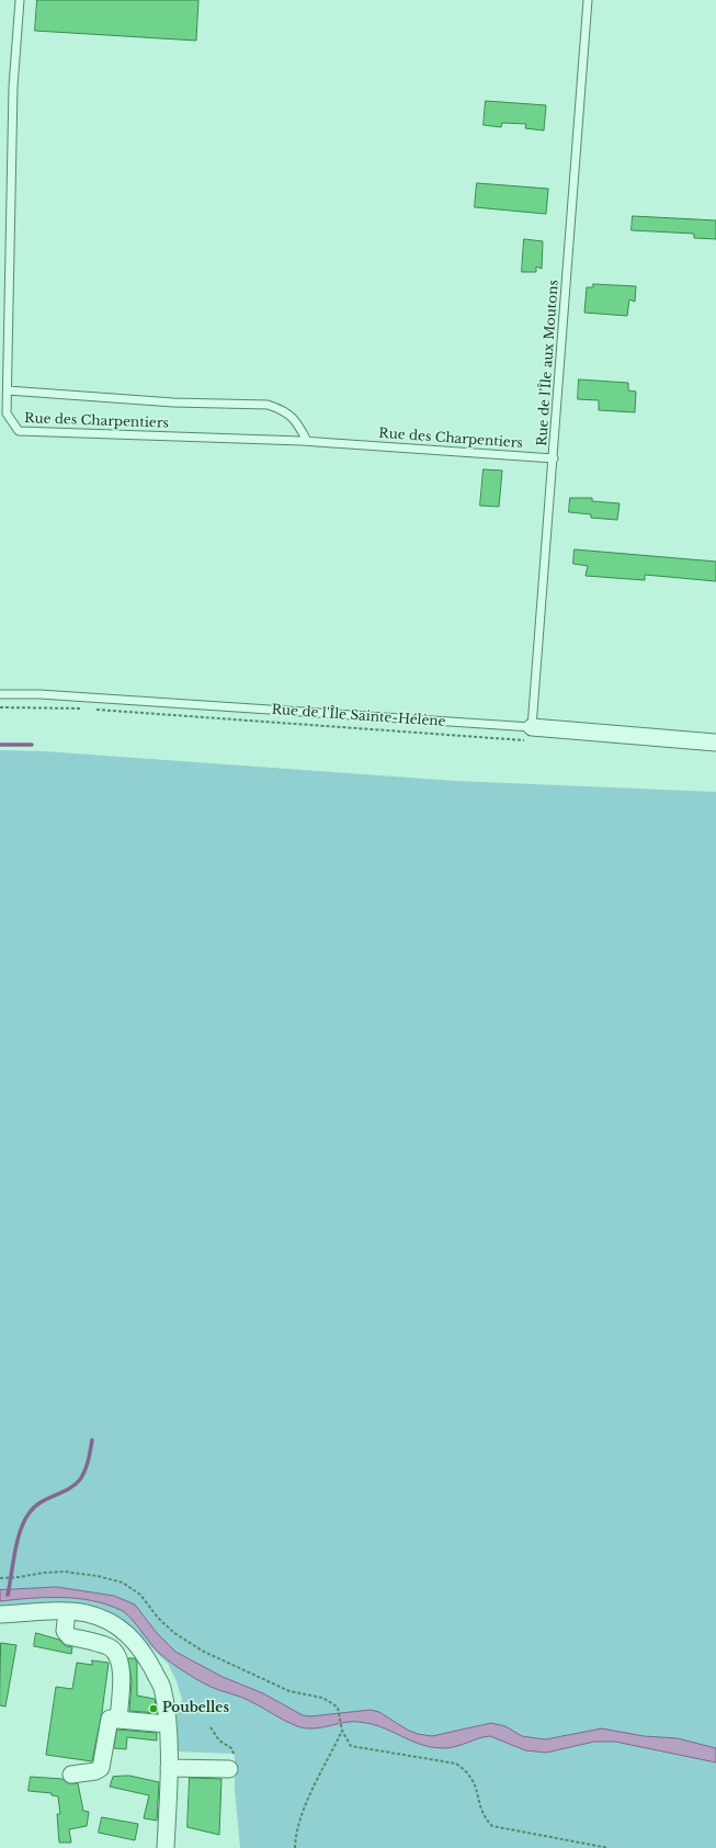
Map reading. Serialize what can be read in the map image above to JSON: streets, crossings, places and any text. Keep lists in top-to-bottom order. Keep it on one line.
{"streets":{"street":["Rue de l'Île Sainte-Hélène"],"lane":["Rue de l'Île aux Moutons","Rue des Charpentiers"]},"crossings":[["Rue de l'Île aux Moutons","Rue des Charpentiers"],["Rue de l'Île aux Moutons","Rue de l'Île Sainte-Hélène"]],"places":["Poubelles"]}
